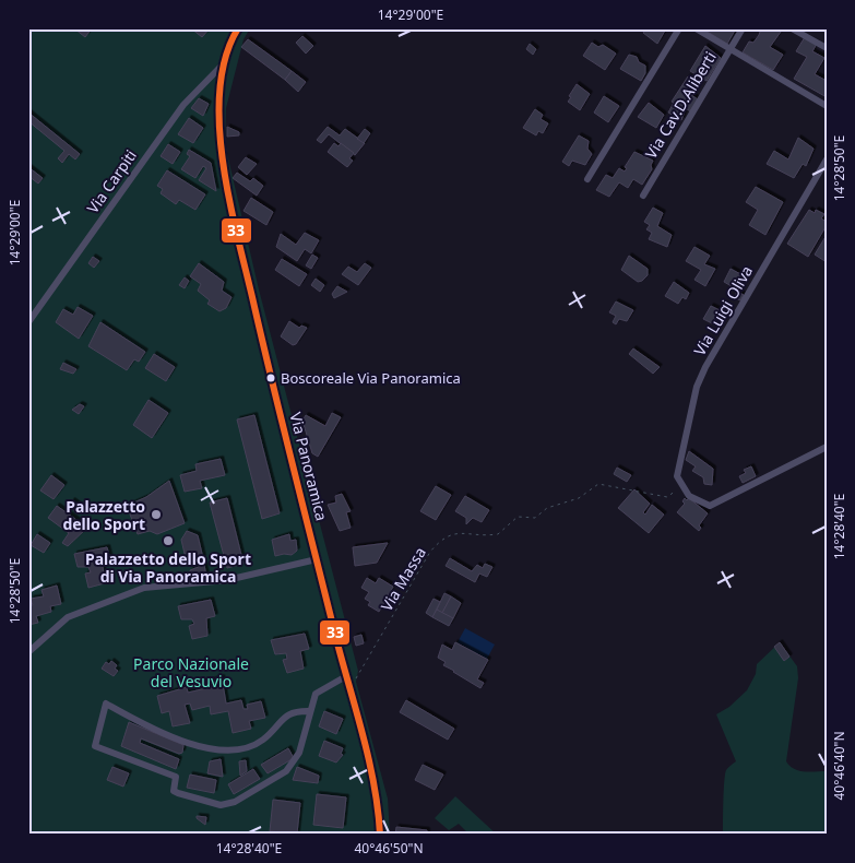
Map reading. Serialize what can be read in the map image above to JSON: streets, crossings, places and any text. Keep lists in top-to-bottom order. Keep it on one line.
{"streets":{"street":["Via Cav.D.Aliberti","Via Carpiti","Via Luigi Oliva","Via Panoramica"],"path":["Via Massa"]},"crossings":[["Via Carpiti","Via Panoramica"],["Via Luigi Oliva","Via Massa"],["Via Panoramica","Via Massa"]],"parks":["Parco Nazionale del Vesuvio"],"places":["Boscoreale Via Panoramica","Palazzetto dello Sport","Palazzetto dello Sport di Via Panoramica"],"lines":["transit line 33"],"coordinates":["14°29'00\"E","14°28'50\"E","14°28'40\"E","40°46'40\"N","40°46'50\"N"]}
